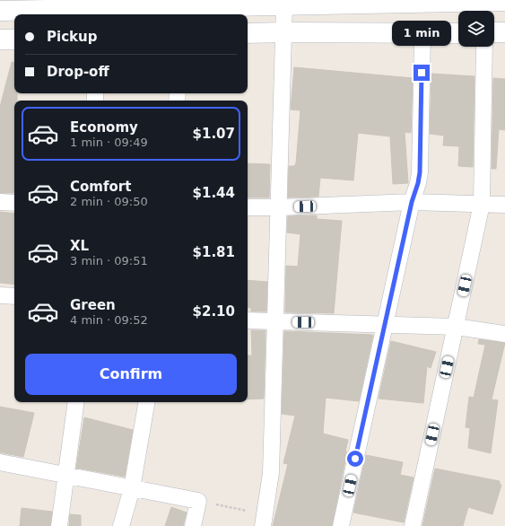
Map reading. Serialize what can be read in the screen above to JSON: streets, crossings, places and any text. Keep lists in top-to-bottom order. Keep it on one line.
{"page":{"banner":["Pickup","Drop-off"],"bubble":"1 min","list":[{"name":"Economy","note":"1 min · 09:49","value":"$1.07"},{"name":"Comfort","note":"2 min · 09:50","value":"$1.44"},{"name":"XL","note":"3 min · 09:51","value":"$1.81"},{"name":"Green","note":"4 min · 09:52","value":"$2.10"}],"buttons":"Confirm"}}
